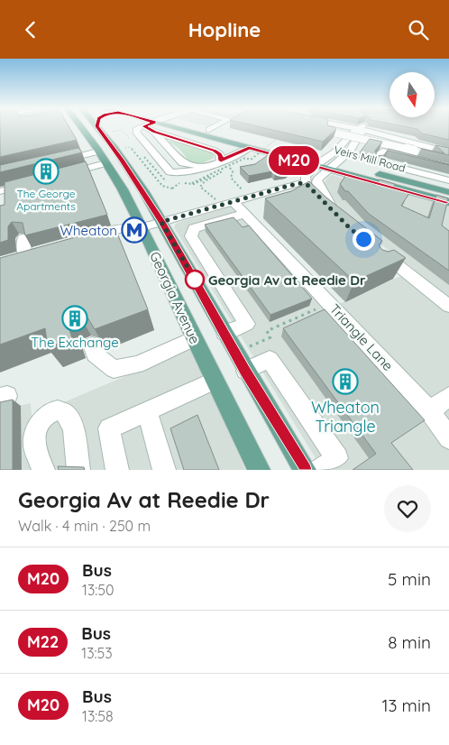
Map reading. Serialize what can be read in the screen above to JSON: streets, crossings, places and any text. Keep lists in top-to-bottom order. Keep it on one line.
{"streets":{"main road":["Veirs Mill Road","Georgia Avenue"],"street":["Triangle Lane"]},"places":{"building":["The George Apartments","The Exchange","Wheaton Triangle"],"metro station":["Wheaton"],"other":["Georgia Av at Reedie Dr"]},"lines":["bus line M20"],"north":"bottom","page":{"header":"Hopline","on_map":"M20","heading":["Georgia Av at Reedie Dr","Walk · 4 min · 250 m"],"list":[{"mark":"M20","name":"Bus","note":"13:50","value":"5 min"},{"mark":"M22","name":"Bus","note":"13:53","value":"8 min"},{"mark":"M20","name":"Bus","note":"13:58","value":"13 min"}]}}
